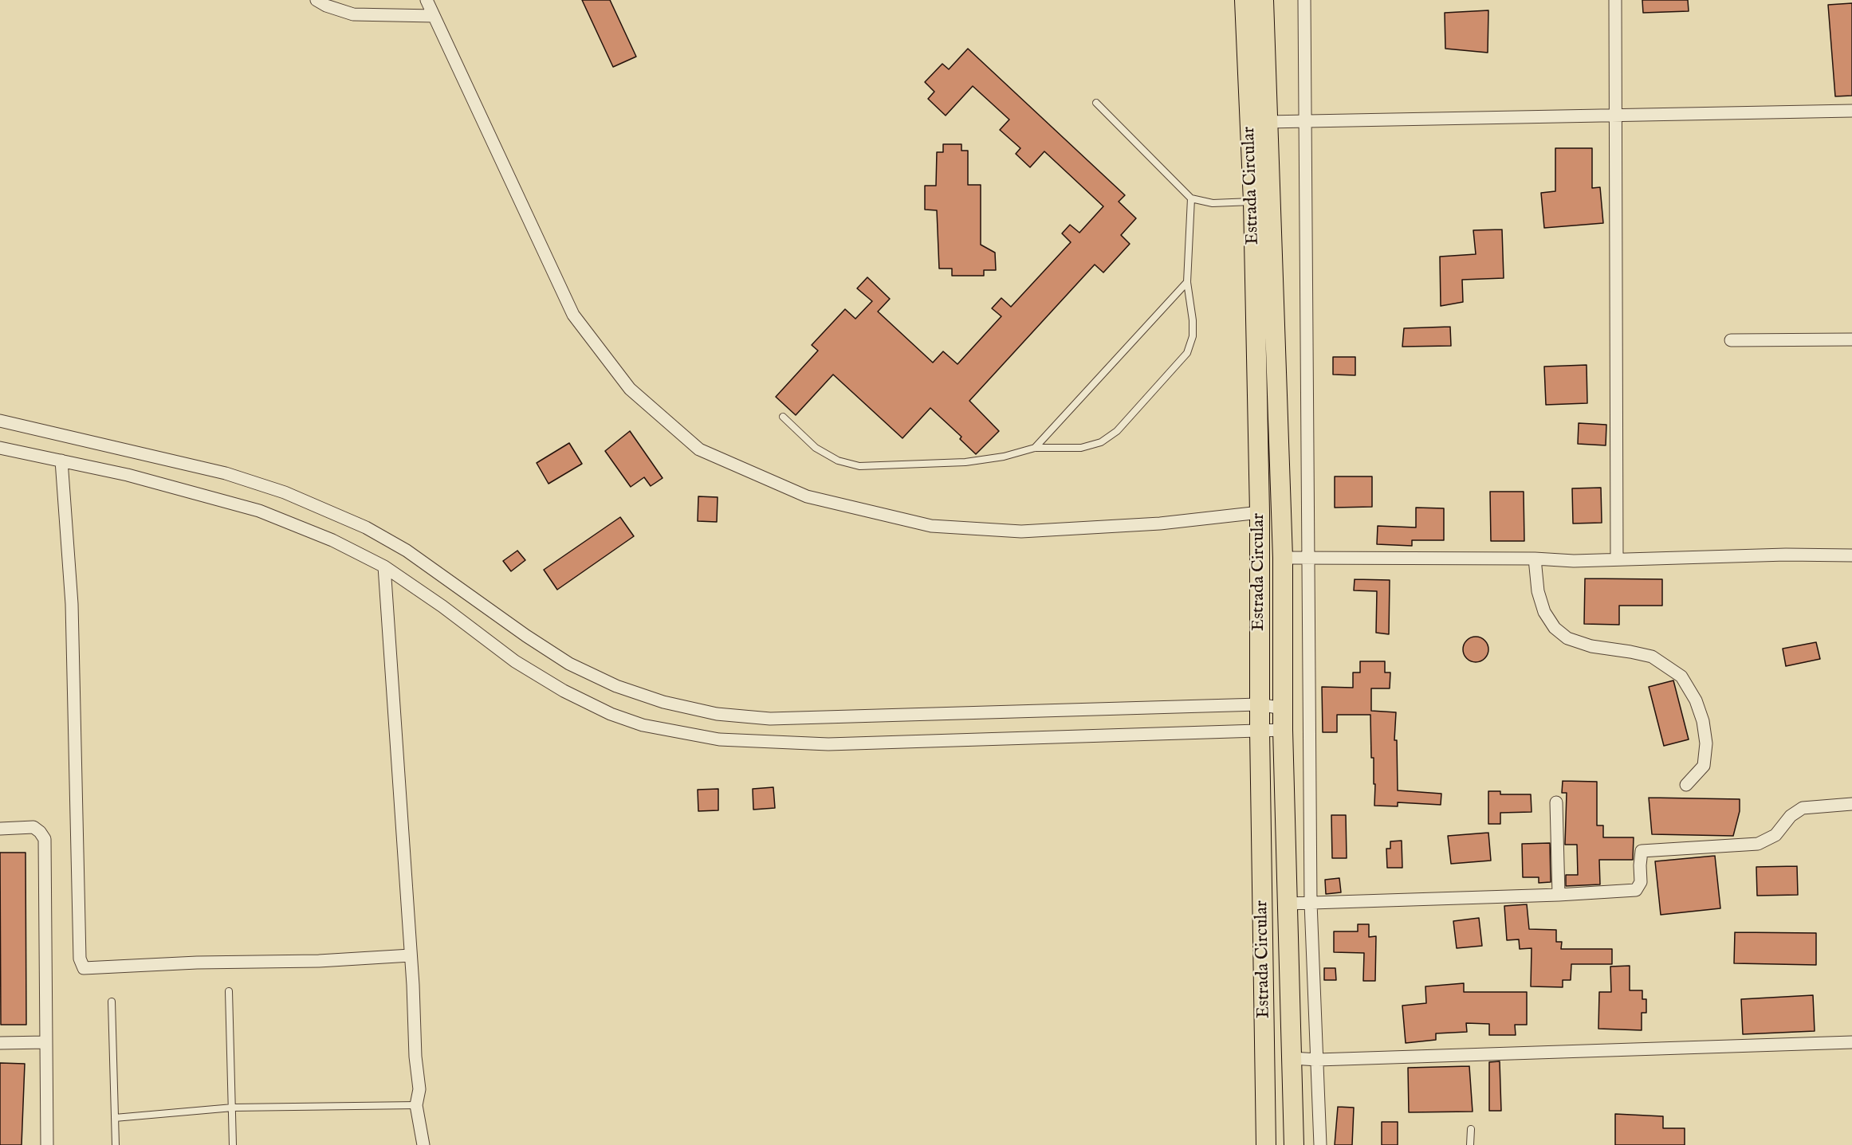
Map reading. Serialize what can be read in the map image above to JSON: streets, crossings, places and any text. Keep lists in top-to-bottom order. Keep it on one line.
{"streets":{"main road":["Estrada Circular"]}}
